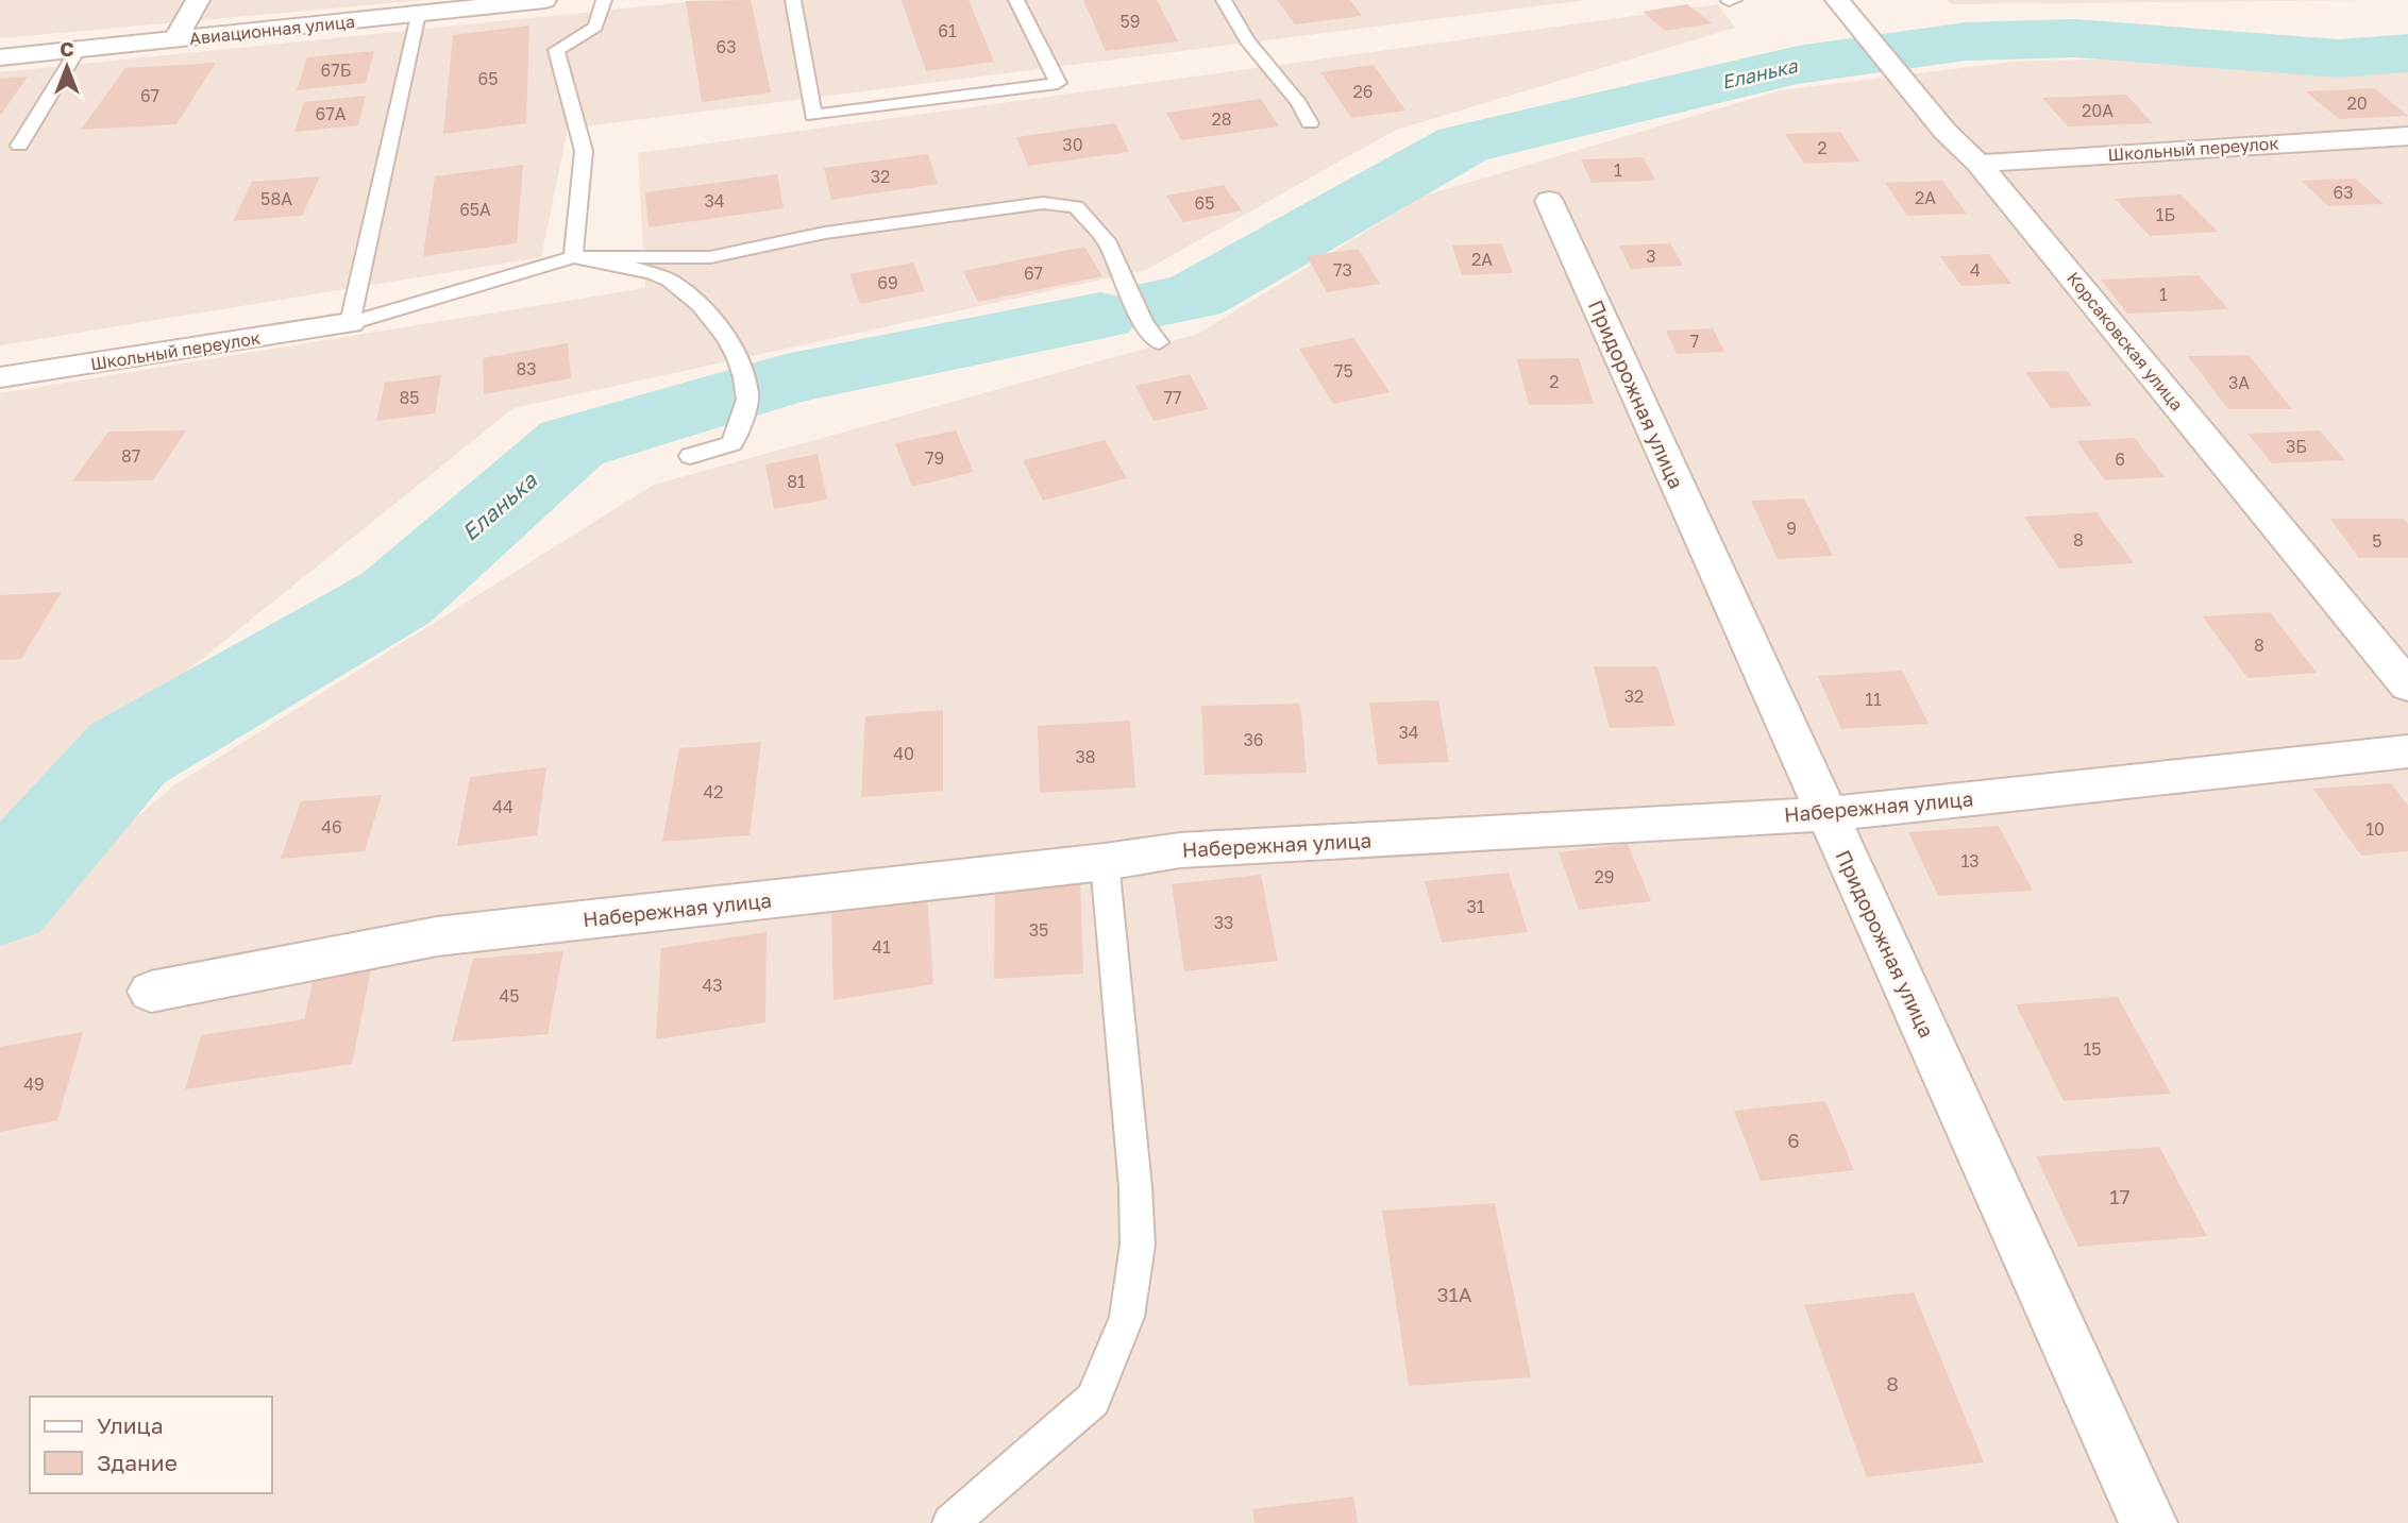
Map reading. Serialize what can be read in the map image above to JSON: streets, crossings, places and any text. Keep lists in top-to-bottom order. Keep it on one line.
{"streets":{"street":["Авиационная улица","Школьный переулок","Корсаковская улица","Придорожная улица","Набережная улица"]},"crossings":[["Школьный переулок","Корсаковская улица"],["Придорожная улица","Набережная улица"]],"water":["Еланька"],"house_numbers":["59","61","63","67Б","65","26","67","20","20А","67А","28","30","2","1","32","63","2А","58А","34","65","65А","1Б","3","2А","73","4","67","69","1","7","83","75","2","3А","85","77","3Б","87","79","6","81","9","8","5","8","32","11","34","36","40","38","42","44","46","10","13","29","31","33","35","41","43","45","15","49","6","17","31А","8"],"legend":["Улица","Здание"],"north":"top"}
